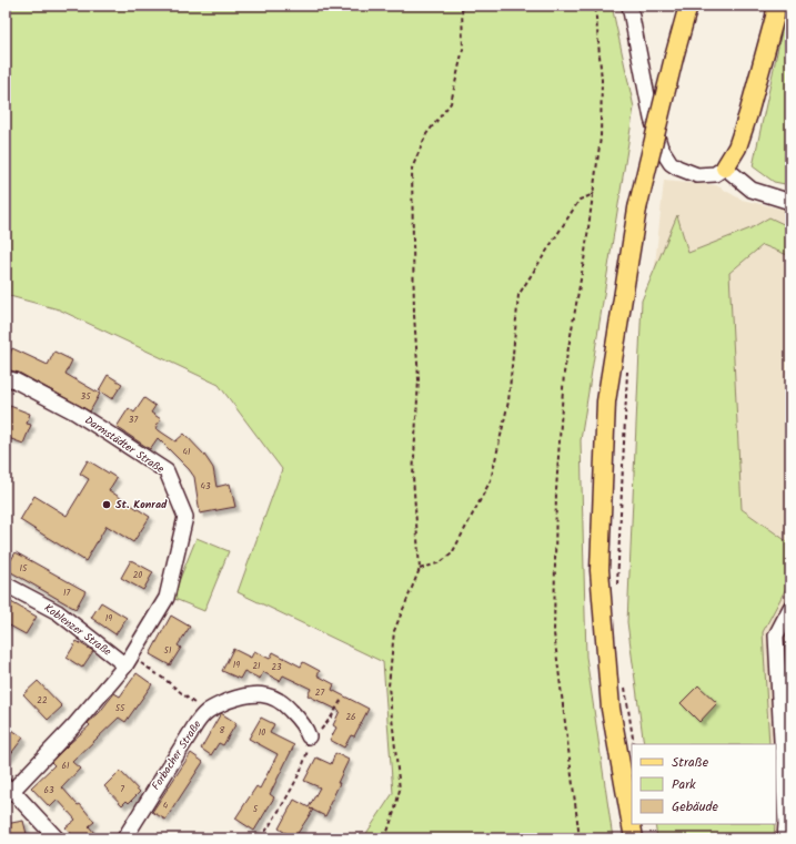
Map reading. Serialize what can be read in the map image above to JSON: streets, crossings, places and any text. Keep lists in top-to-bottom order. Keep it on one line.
{"streets":{"street":["Darmstädter Straße","Koblenzer Straße","Forbacher Straße"]},"crossings":[["Darmstädter Straße","Koblenzer Straße"]],"places":["St. Konrad"],"house_numbers":["35","37","41","43","15","20","17","19","51","19","21","23","27","22","55","26","8","10","61","7","63","4","5"],"legend":["Straße","Park","Gebäude"]}
